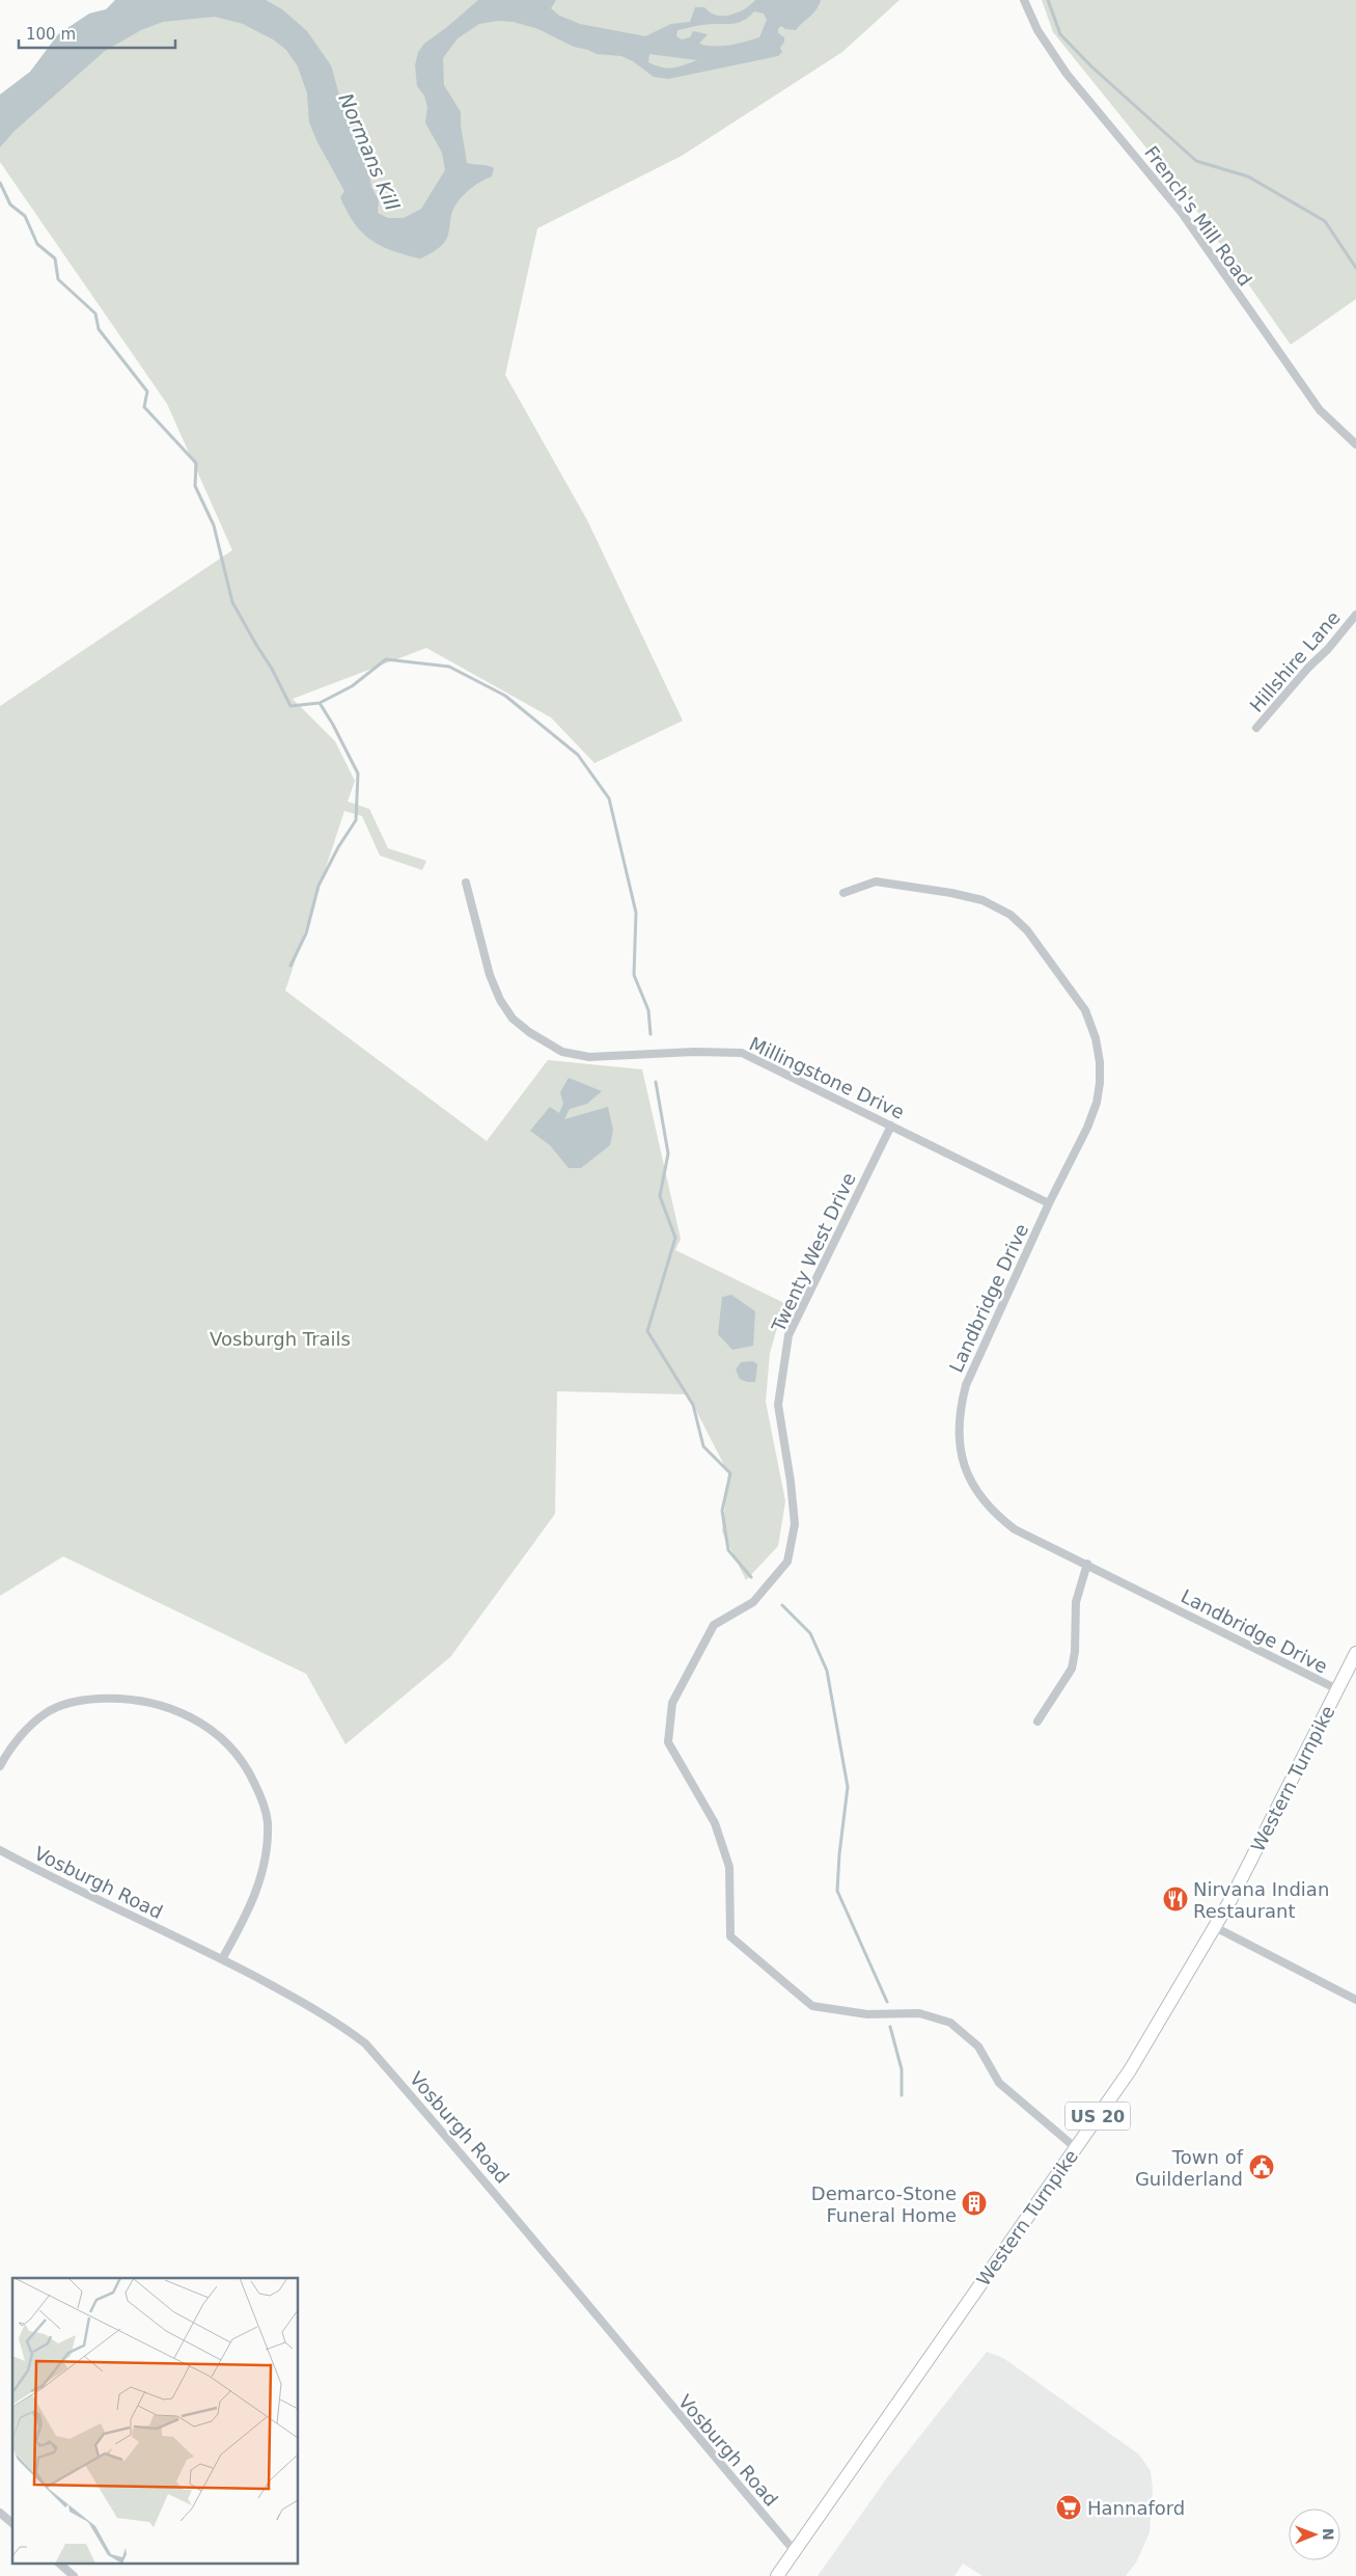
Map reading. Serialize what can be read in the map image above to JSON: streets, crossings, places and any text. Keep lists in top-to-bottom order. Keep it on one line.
{"streets":{"main road":["Western Turnpike","US 20"],"street":["French's Mill Road","Hillshire Lane","Millingstone Drive","Twenty West Drive","Landbridge Drive","Vosburgh Road"]},"crossings":[["Millingstone Drive","Twenty West Drive"],["Millingstone Drive","Landbridge Drive"],["Twenty West Drive","Western Turnpike"],["Landbridge Drive","Western Turnpike"],["Western Turnpike","Vosburgh Road"],["Western Turnpike","US 20"],["Vosburgh Road","US 20"]],"water":["Normans Kill"],"parks":["Vosburgh Trails"],"places":{"restaurant":["Nirvana Indian Restaurant"],"public building":["Town of Guilderland"],"building":["Demarco-Stone Funeral Home"],"supermarket":["Hannaford"]},"scale_bar":"100 m","north":"right"}
